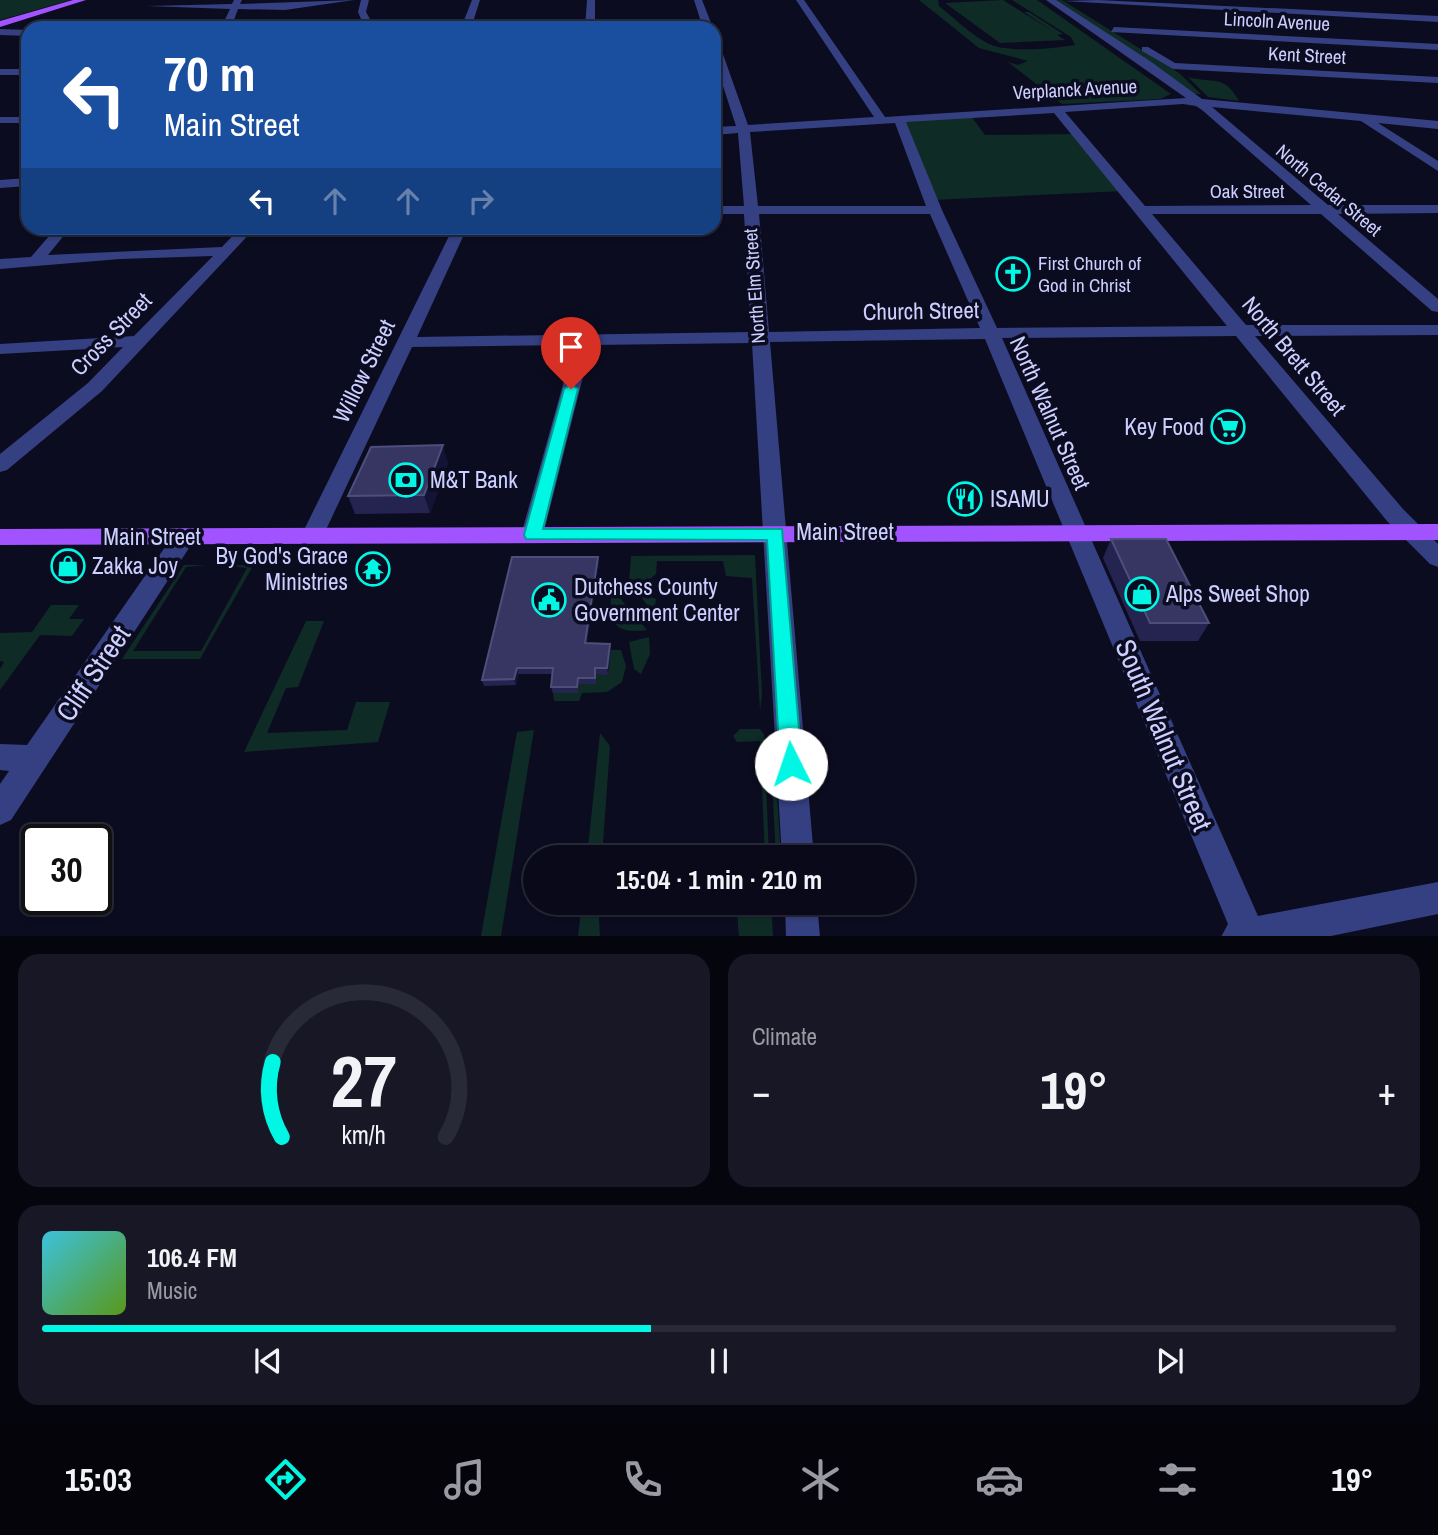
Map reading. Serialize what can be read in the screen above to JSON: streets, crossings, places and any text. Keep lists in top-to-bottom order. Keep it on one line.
{"streets":{"main road":["Main Street"],"street":["Lincoln Avenue","Kent Street","Verplanck Avenue","North Cedar Street","Oak Street","North Elm Street","Church Street","Cross Street","North Brett Street","Willow Street","North Walnut Street","Cliff Street","South Walnut Street"]},"crossings":[["Lincoln Avenue","Kent Street"],["Verplanck Avenue","North Cedar Street"],["Verplanck Avenue","North Elm Street"],["Verplanck Avenue","North Brett Street"],["Verplanck Avenue","North Walnut Street"],["North Cedar Street","Oak Street"],["Oak Street","North Brett Street"],["North Elm Street","Church Street"],["North Elm Street","Main Street"],["Church Street","North Brett Street"],["Church Street","Willow Street"],["Church Street","North Walnut Street"],["North Brett Street","Main Street"],["Willow Street","Main Street"],["North Walnut Street","Main Street"],["North Walnut Street","South Walnut Street"],["Main Street","Cliff Street"],["Main Street","South Walnut Street"]],"places":{"church":["First Church of God in Christ"],"supermarket":["Key Food"],"bank":["M&T Bank"],"restaurant":["ISAMU"],"shop":["Zakka Joy","Alps Sweet Shop"],"temple":["By God's Grace Ministries"],"public building":["Dutchess County Government Center"]},"page":{"turn":["70 m","Main Street"],"limit":"30","trip":"15:04 · 1 min · 210 m","tile":"Climate","heat":["−","19°","+"],"song":["106.4 FM","Music"],"tabs":["15:03","19°"],"gauge":["27","km/h"]}}
